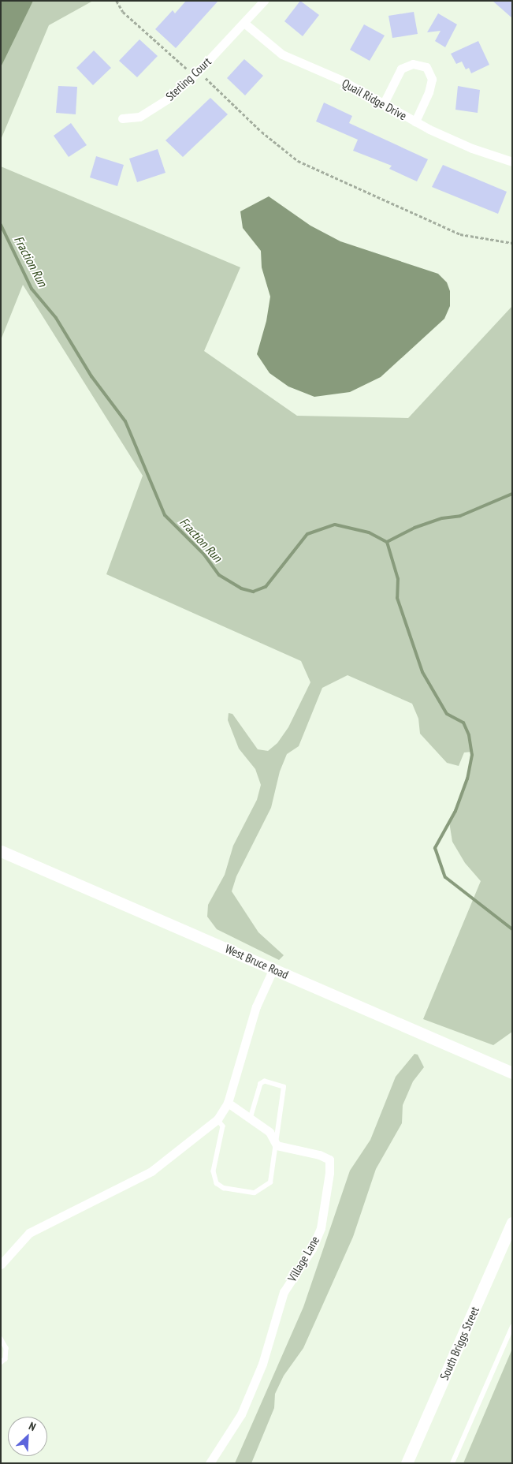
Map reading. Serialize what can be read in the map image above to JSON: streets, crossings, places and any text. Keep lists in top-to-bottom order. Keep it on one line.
{"streets":{"street":["Sterling Court","Quail Ridge Drive","West Bruce Road","Village Lane","South Briggs Street"]},"crossings":[["Sterling Court","Quail Ridge Drive"]],"water":["Fraction Run"],"north":"top right"}
